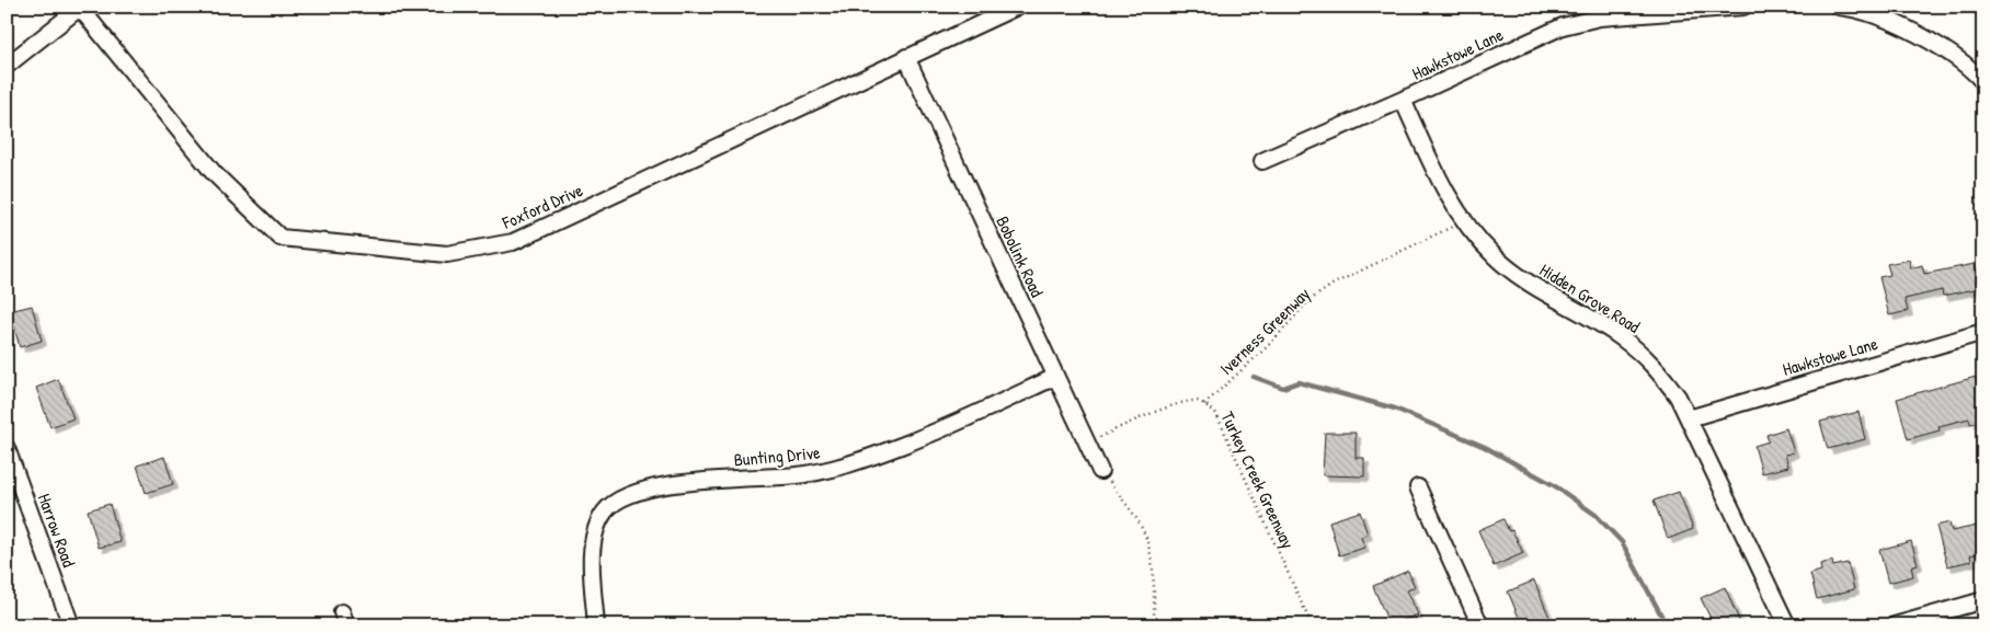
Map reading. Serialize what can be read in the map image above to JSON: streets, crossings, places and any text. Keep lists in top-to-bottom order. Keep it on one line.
{"streets":{"street":["Hawkstowe Lane","Foxford Drive","Bobolink Road","Hidden Grove Road","Bunting Drive","Harrow Road"],"path":["Iverness Greenway","Turkey Creek Greenway"]},"crossings":[["Hawkstowe Lane","Hidden Grove Road"],["Foxford Drive","Bobolink Road"],["Bobolink Road","Bunting Drive"],["Bobolink Road","Turkey Creek Greenway"],["Hidden Grove Road","Iverness Greenway"],["Iverness Greenway","Turkey Creek Greenway"]]}
